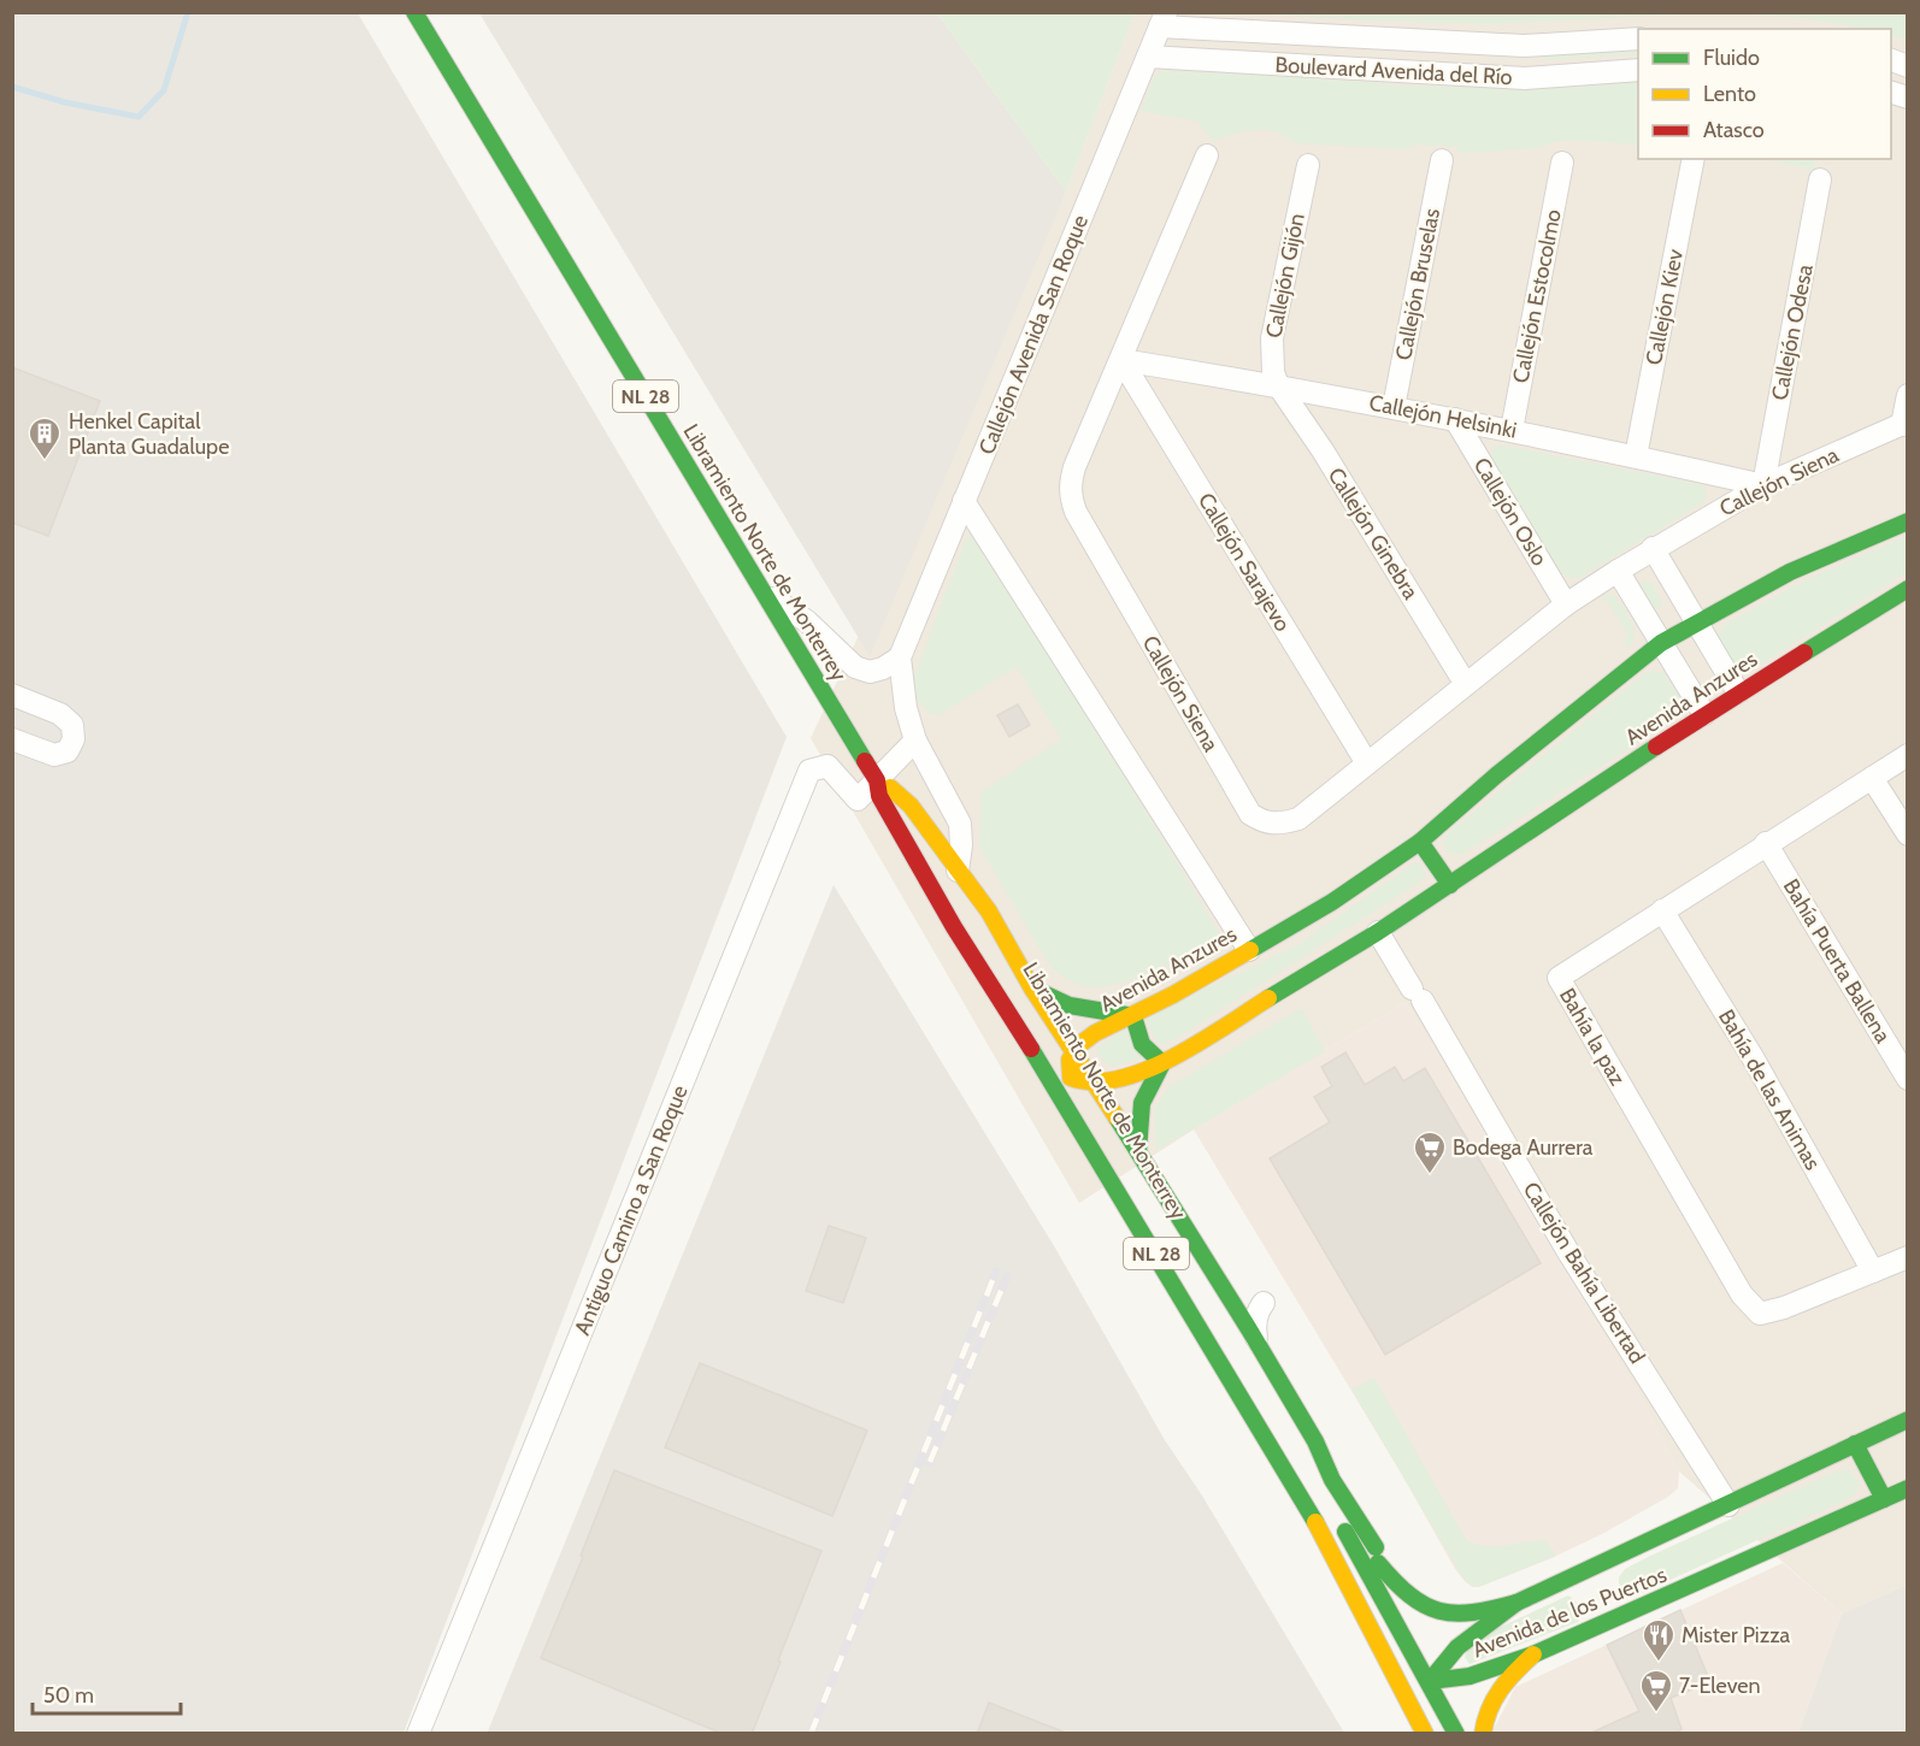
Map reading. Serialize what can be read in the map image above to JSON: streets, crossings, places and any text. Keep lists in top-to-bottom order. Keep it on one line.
{"streets":{"main road":["NL 28","Libramiento Norte de Monterrey","Avenida Anzures","Avenida de los Puertos"],"street":["Boulevard Avenida del Río","Callejón Gijón","Callejón Bruselas","Callejón Estocolmo","Callejón Kiev","Callejón Odesa","Callejón Avenida San Roque","Callejón Helsinki","Callejón Siena","Callejón Oslo","Callejón Ginebra","Callejón Sarajevo","Bahía Puerta Ballena","Bahía la paz","Bahía de las Animas","Antiguo Camino a San Roque","Callejón Bahía Libertad"]},"crossings":[["Boulevard Avenida del Río","Callejón Avenida San Roque"],["Callejón Gijón","Callejón Helsinki"],["Callejón Gijón","Callejón Ginebra"],["Callejón Bruselas","Callejón Helsinki"],["Callejón Estocolmo","Callejón Helsinki"],["Callejón Kiev","Callejón Helsinki"],["Callejón Odesa","Callejón Helsinki"],["Callejón Odesa","Callejón Siena"],["Callejón Helsinki","Callejón Siena"],["Callejón Helsinki","Callejón Oslo"],["Callejón Helsinki","Callejón Ginebra"],["Callejón Helsinki","Callejón Sarajevo"],["Callejón Siena","Callejón Oslo"],["Callejón Siena","Callejón Ginebra"],["Callejón Siena","Callejón Sarajevo"],["Libramiento Norte de Monterrey","Avenida Anzures"],["Libramiento Norte de Monterrey","Antiguo Camino a San Roque"],["Avenida Anzures","Callejón Bahía Libertad"],["Bahía Puerta Ballena","Bahía la paz"],["Bahía la paz","Bahía de las Animas"],["Callejón Bahía Libertad","Avenida de los Puertos"]],"places":{"building":["Henkel Capital Planta Guadalupe"],"supermarket":["Bodega Aurrera","7-Eleven"],"restaurant":["Mister Pizza"]},"legend":["Fluido","Lento","Atasco"],"scale_bar":"50 m"}
